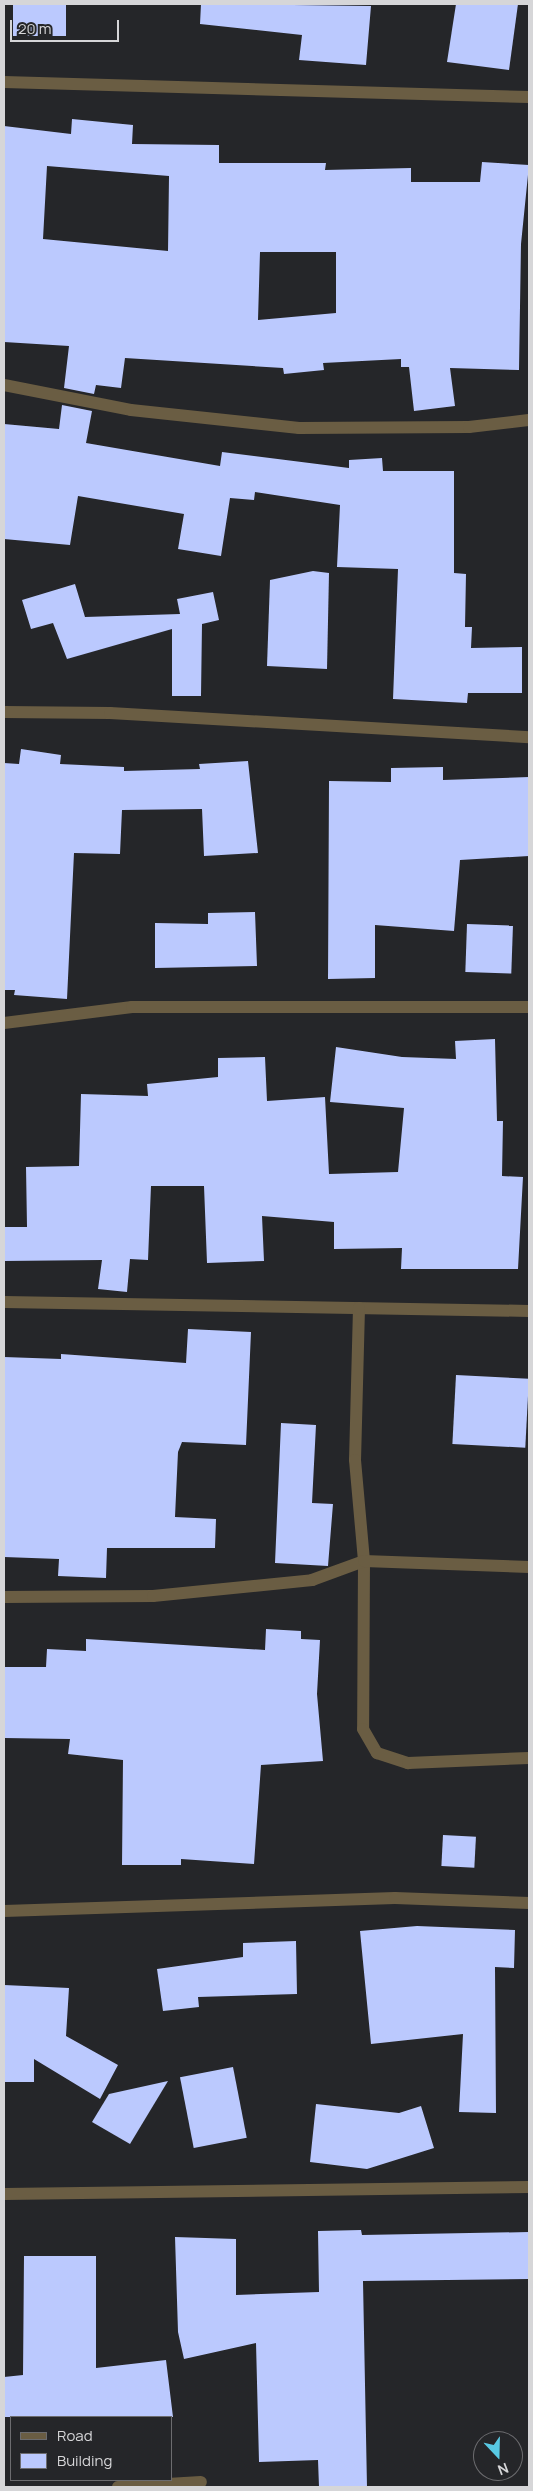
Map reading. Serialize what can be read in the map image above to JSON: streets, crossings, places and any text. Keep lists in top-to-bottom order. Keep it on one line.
{"legend":["Road","Building"],"scale_bar":"20 m","north":"bottom"}
